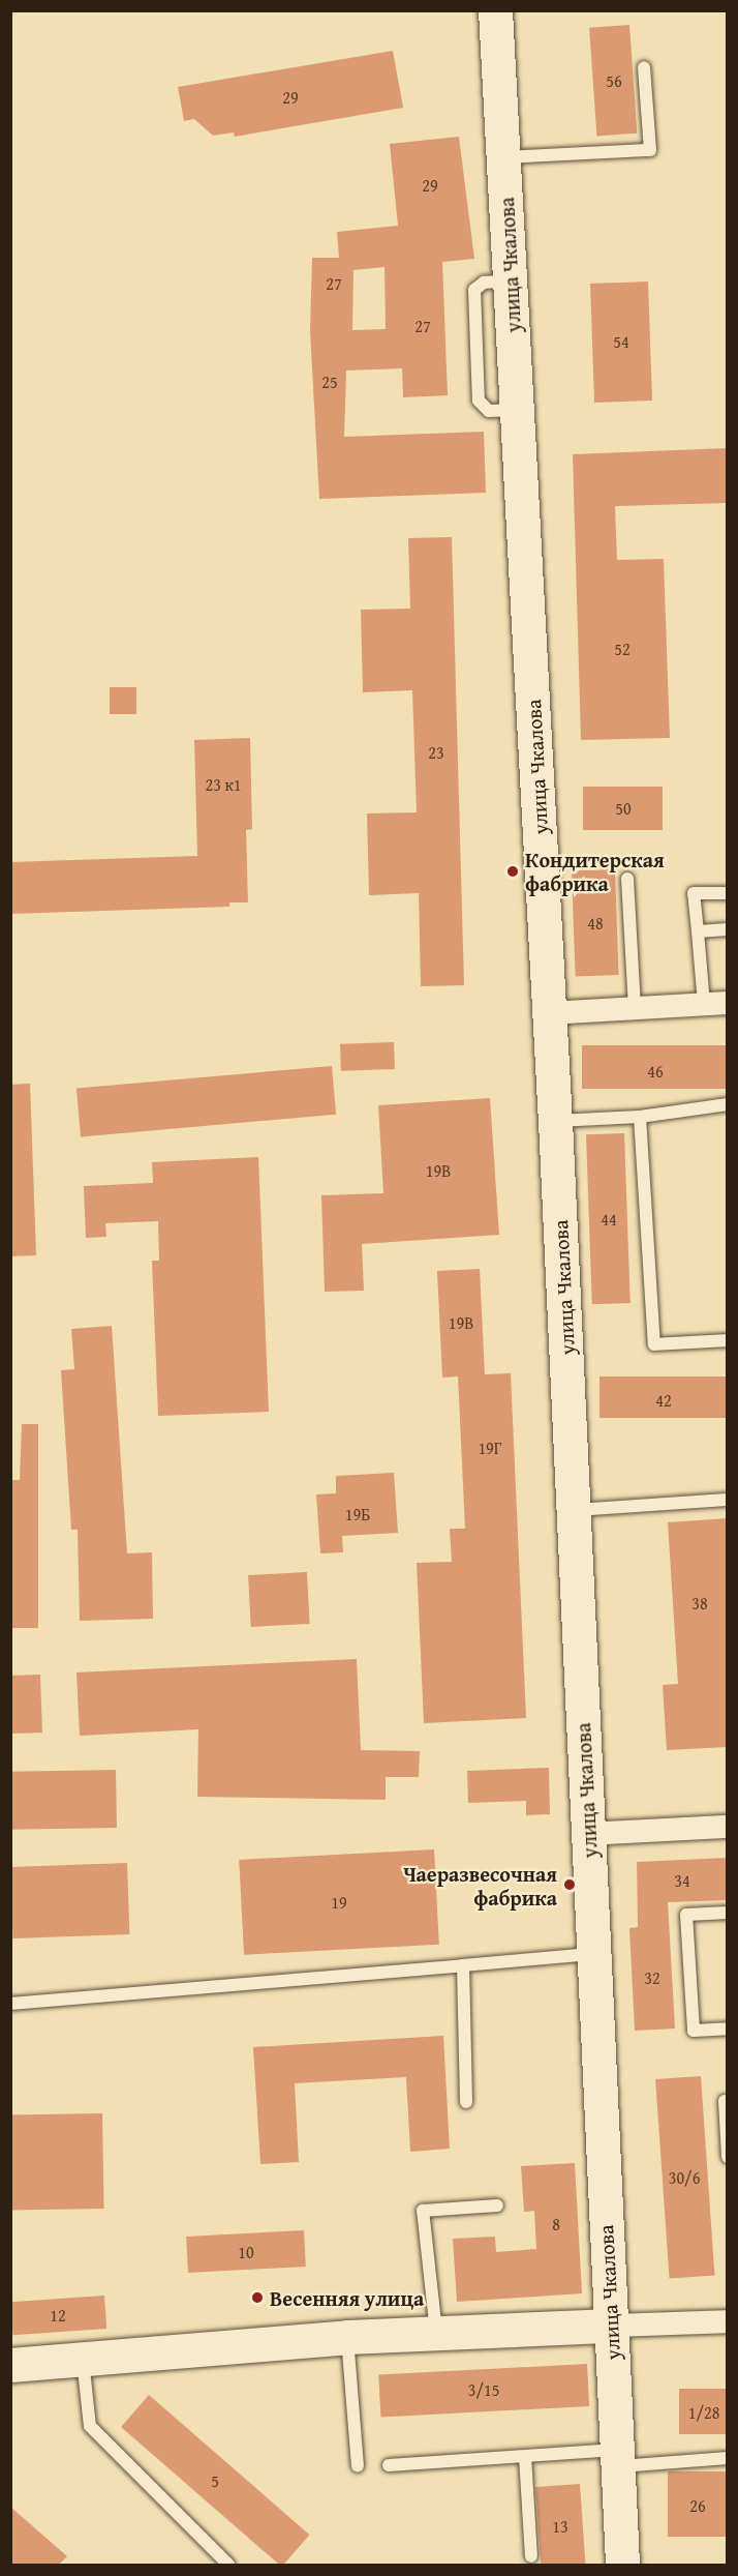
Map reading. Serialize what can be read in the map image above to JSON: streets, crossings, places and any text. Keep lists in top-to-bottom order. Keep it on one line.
{"streets":{"street":["улица Чкалова"]},"places":["Кондитерская фабрика","Чаеразвесочная фабрика","Весенняя улица"],"house_numbers":["56","29","29","27","27","54","25","52","23","23 к1","50","48","46","19В","44","19В","42","19Г","19Б","38","34","19","32","30/6","8","10","12","3/15","1/28","5","26","13"]}
